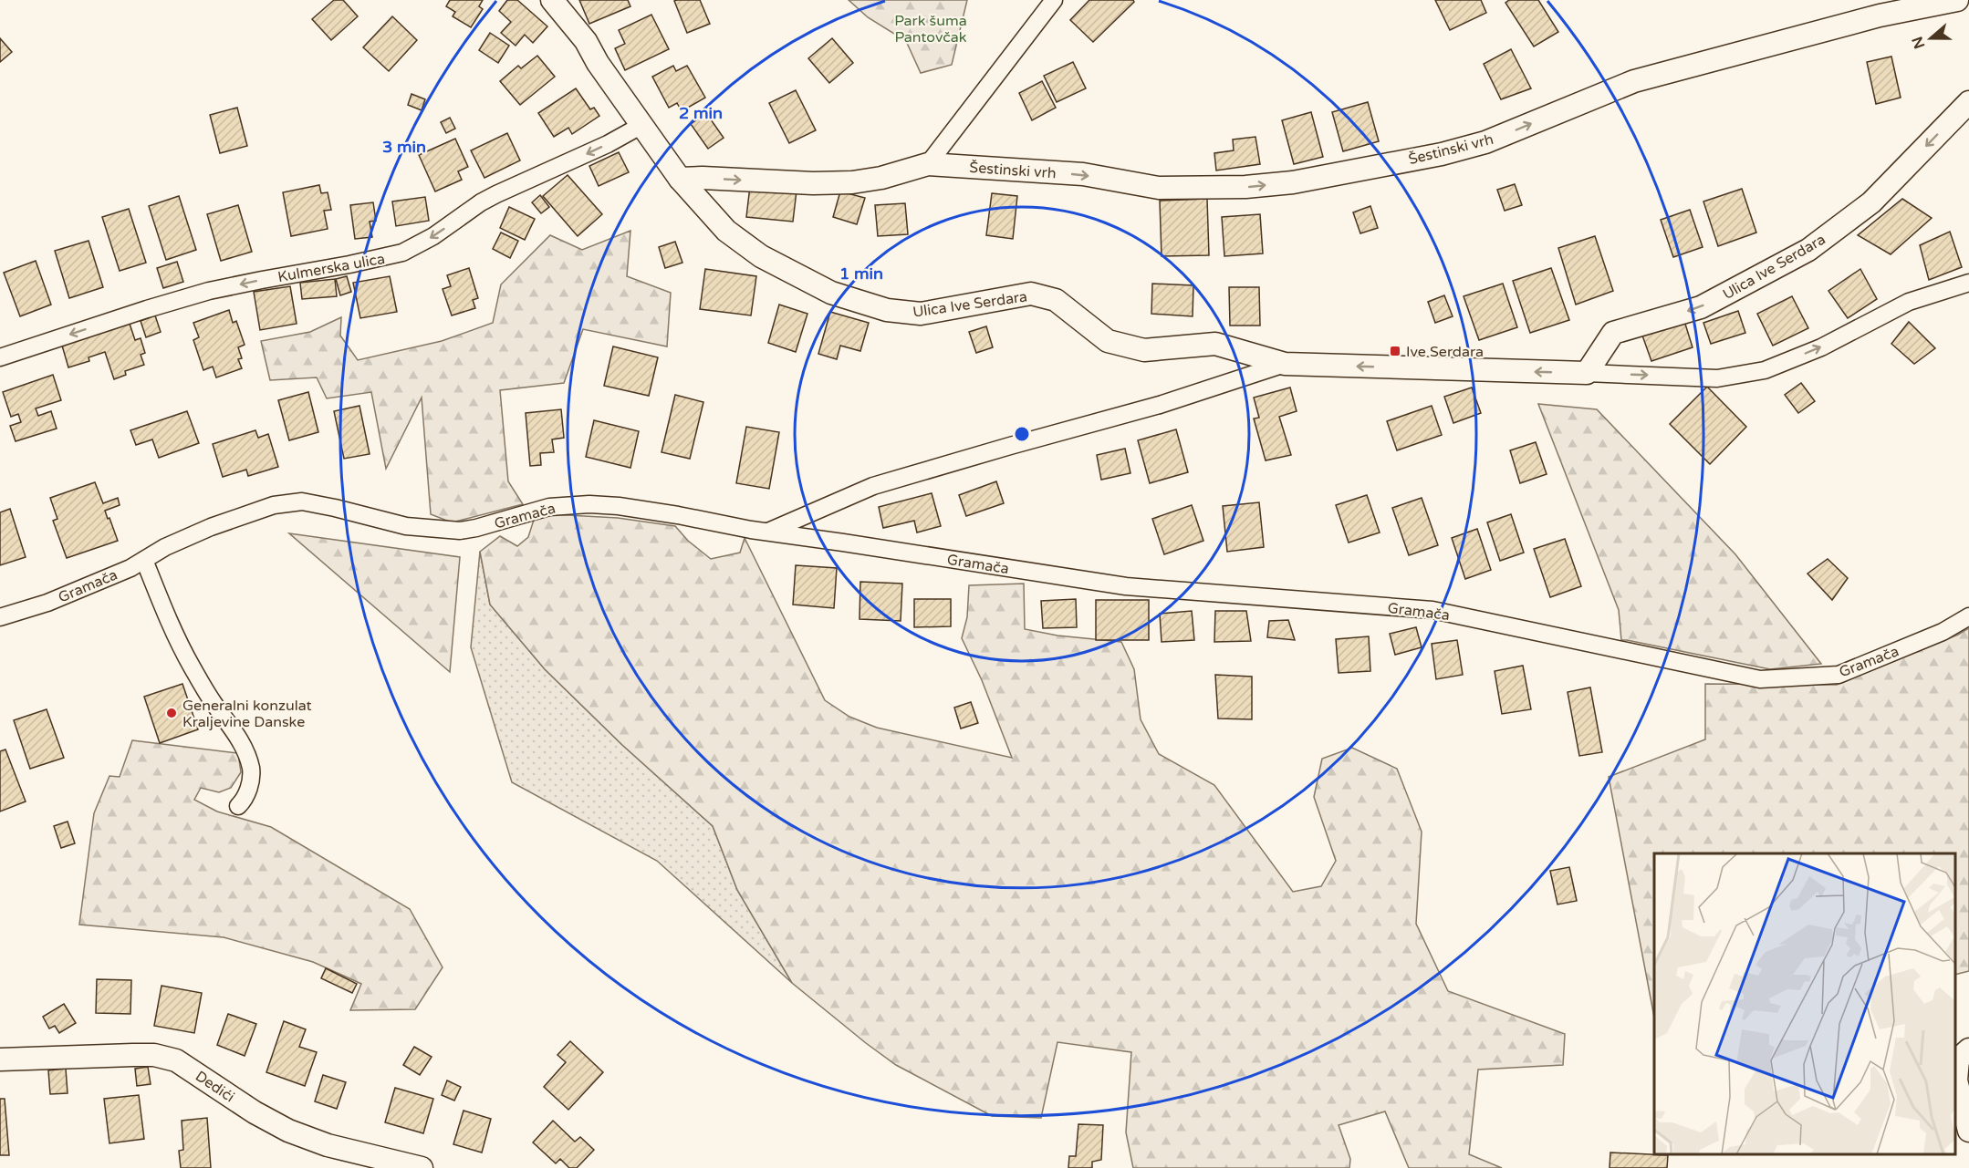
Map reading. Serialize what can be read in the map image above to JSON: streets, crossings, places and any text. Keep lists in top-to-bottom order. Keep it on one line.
{"streets":{"street":["Šestinski vrh","Ulica Ive Serdara","Kulmerska ulica","Gramača","Dedići"]},"crossings":[["Šestinski vrh","Ulica Ive Serdara"],["Ulica Ive Serdara","Kulmerska ulica"],["Ulica Ive Serdara","Gramača"]],"one_way":["Šestinski vrh","Kulmerska ulica"],"parks":["Park šuma Pantovčak"],"places":{"transit":["Ive Serdara"],"other":["Generalni konzulat Kraljevine Danske"]},"north":"left","rings":["2 min","3 min","1 min"]}
